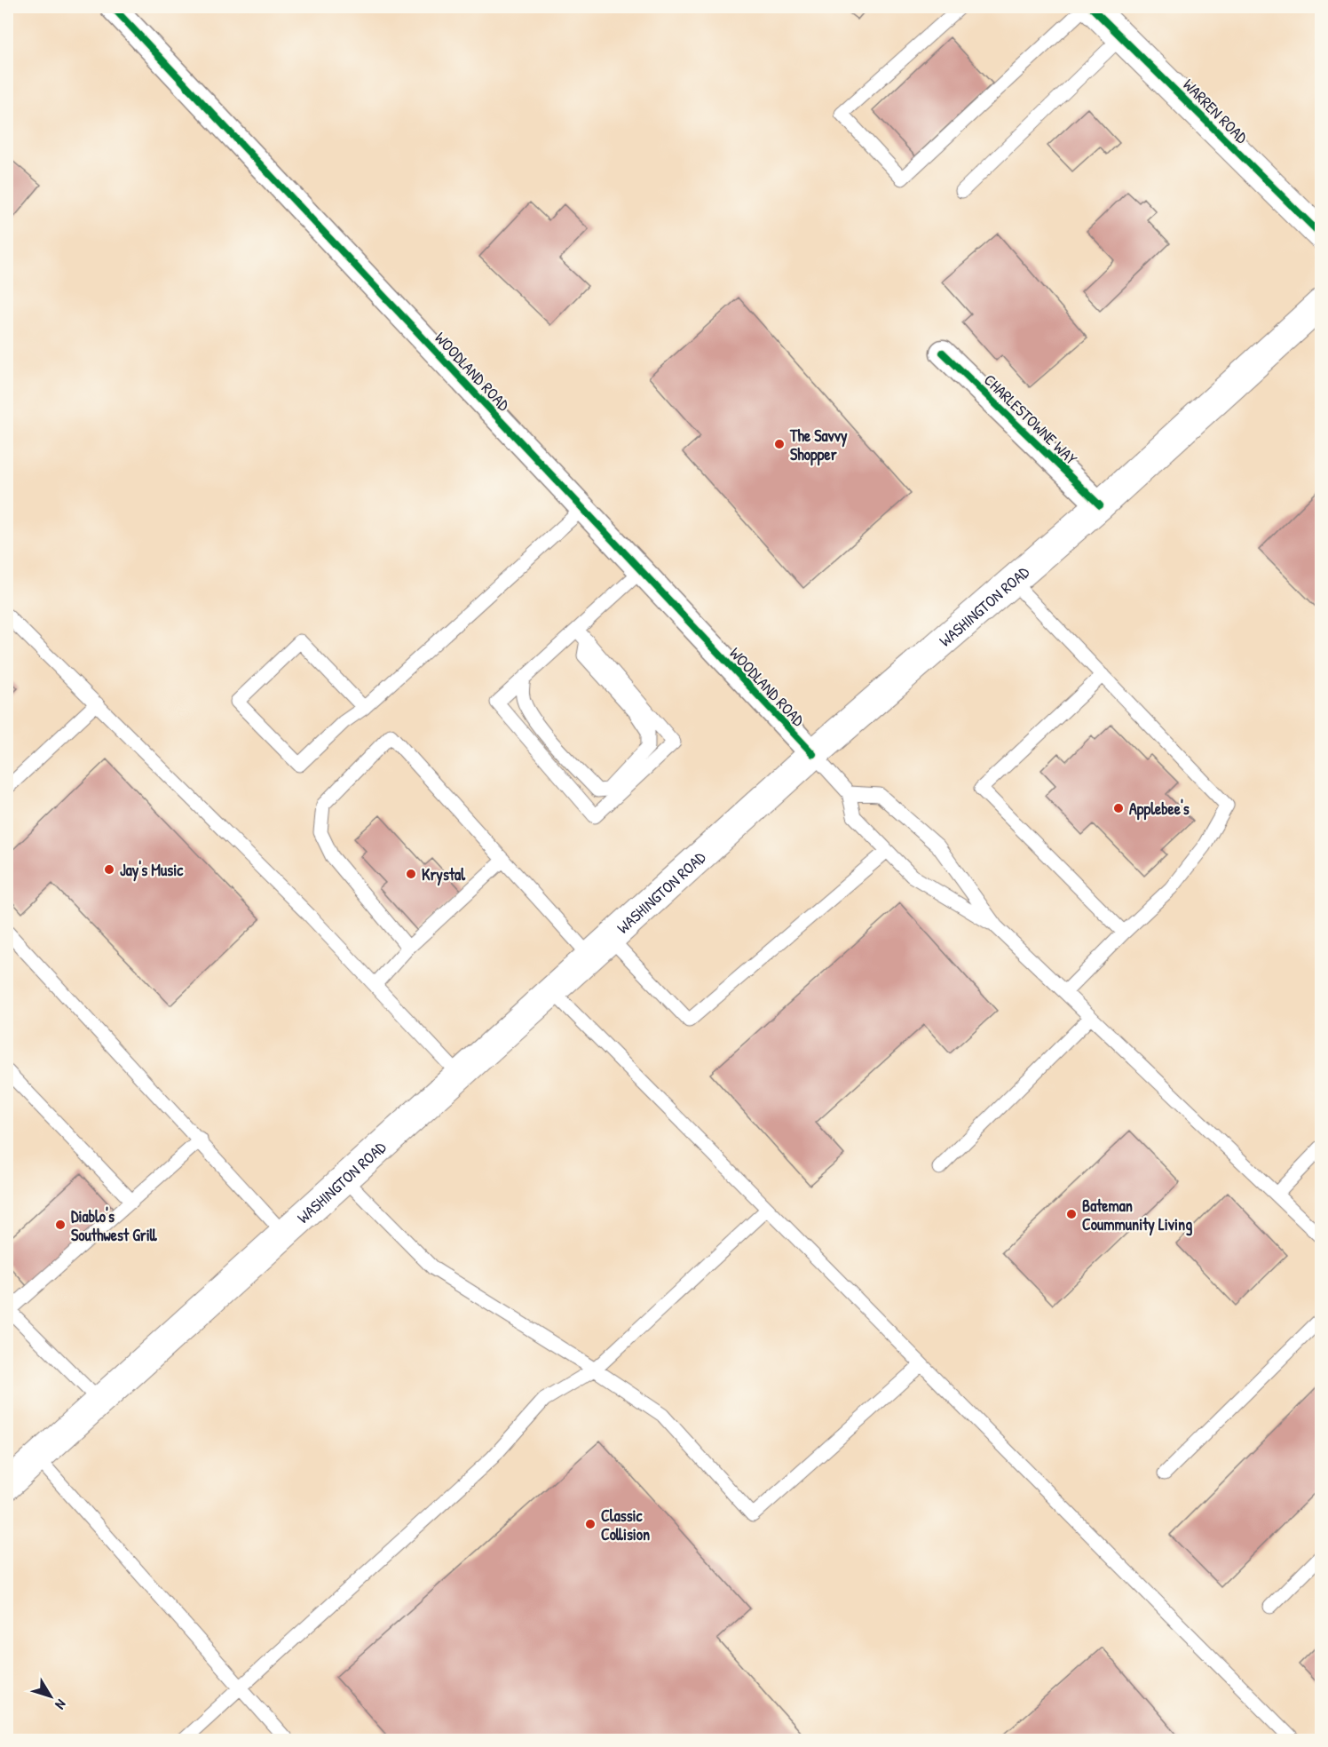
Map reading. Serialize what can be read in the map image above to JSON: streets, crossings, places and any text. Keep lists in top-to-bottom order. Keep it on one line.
{"streets":{"main road":["WARREN ROAD","WASHINGTON ROAD"],"street":["WOODLAND ROAD","CHARLESTOWNE WAY"]},"crossings":[["WOODLAND ROAD","WASHINGTON ROAD"],["CHARLESTOWNE WAY","WASHINGTON ROAD"]],"places":["The Savvy Shopper","Applebee's","Jay's Music","Krystal","Bateman Coummunity Living","Diablo's Southwest Grill","Classic Collision"],"north":"bottom right"}
